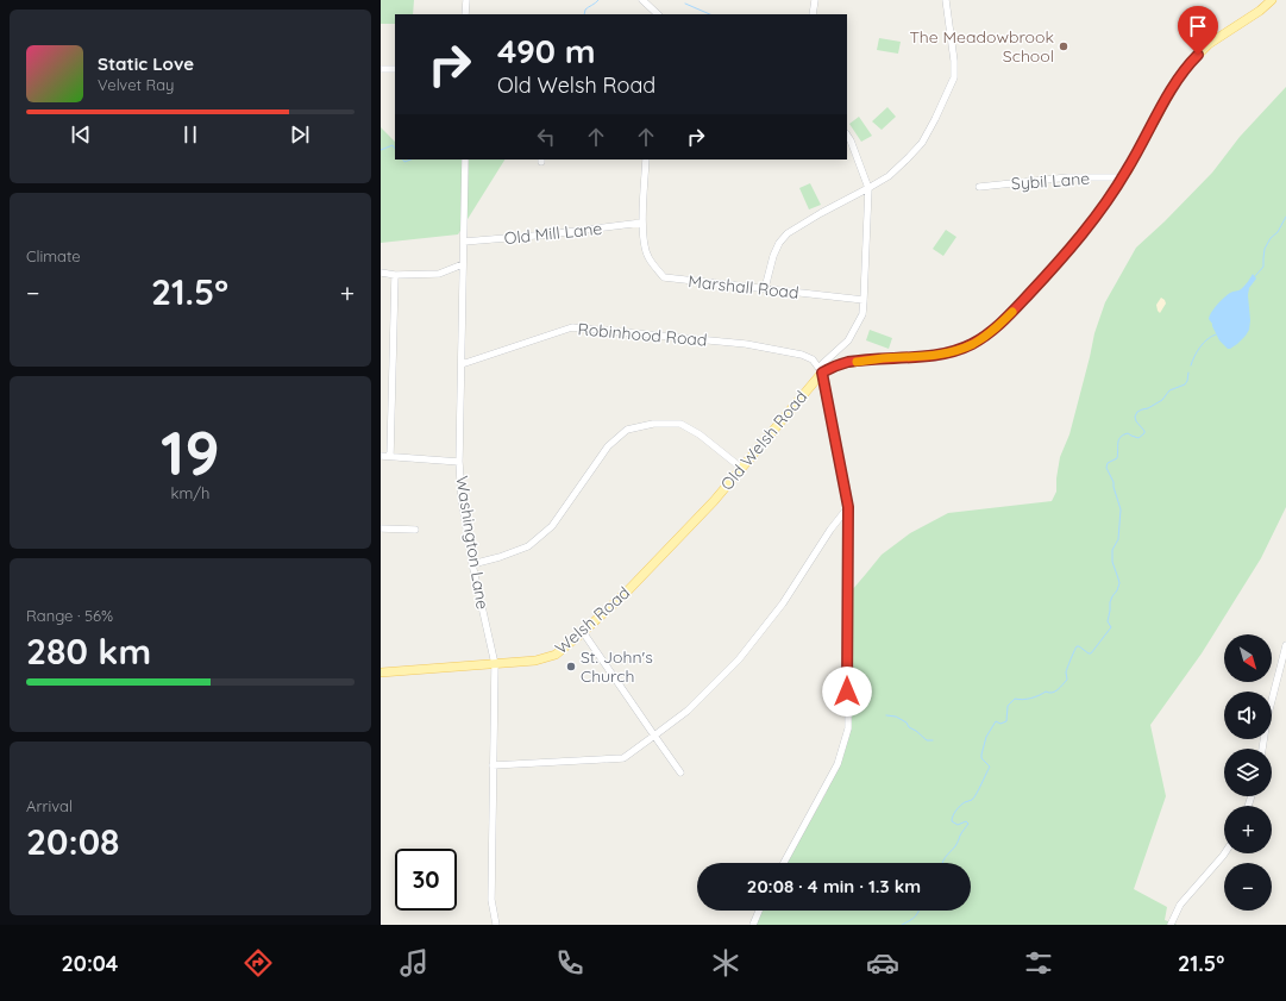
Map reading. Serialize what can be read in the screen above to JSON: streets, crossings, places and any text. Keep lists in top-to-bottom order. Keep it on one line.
{"streets":{"main road":["Old Welsh Road","Welsh Road"],"street":["Sybil Lane","Old Mill Lane","Marshall Road","Robinhood Road","Washington Lane"]},"crossings":[["Sybil Lane","Old Welsh Road"],["Old Mill Lane","Marshall Road"],["Old Mill Lane","Washington Lane"],["Robinhood Road","Old Welsh Road"],["Robinhood Road","Washington Lane"],["Old Welsh Road","Welsh Road"],["Washington Lane","Welsh Road"]],"places":["The Meadowbrook School","St. John's Church"],"north":"bottom right","page":{"turn":["490 m","Old Welsh Road"],"song":["Static Love","Velvet Ray"],"tile":["Climate",["19","km/h"],["Range · 56%","280 km"],["Arrival","20:08"]],"heat":["−","21.5°","+"],"map_buttons":["+","−"],"limit":"30","trip":"20:08 · 4 min · 1.3 km","tabs":["20:04","21.5°"]}}
